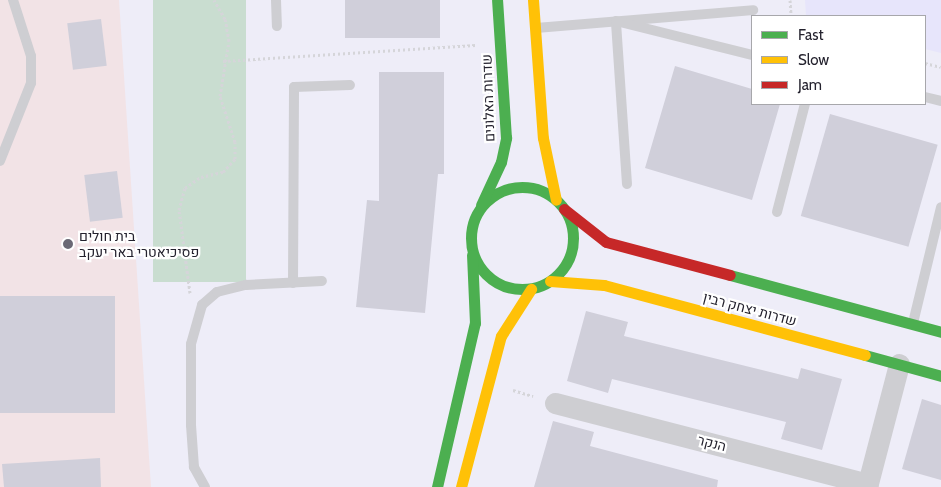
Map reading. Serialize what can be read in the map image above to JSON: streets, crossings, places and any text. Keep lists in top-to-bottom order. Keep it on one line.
{"streets":{"main road":["שדרות האלונים","שדרות יצחק רבין"],"street":["הנקר"]},"crossings":[["שדרות האלונים","שדרות יצחק רבין"]],"places":["בית חולים פסיכיאטרי באר יעקב"],"legend":["Fast","Slow","Jam"]}
